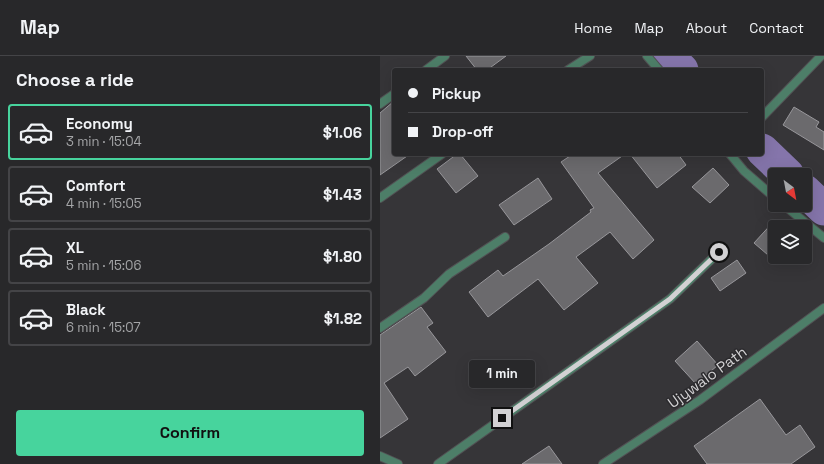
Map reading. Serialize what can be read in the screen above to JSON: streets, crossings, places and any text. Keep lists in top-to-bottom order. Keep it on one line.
{"streets":{"street":["Ujywalo Path"]},"north":"bottom right","page":{"header":"Map","nav":["Home","Map","About","Contact"],"heading":"Choose a ride","banner":["Pickup","Drop-off"],"list":[{"name":"Economy","note":"3 min · 15:04","value":"$1.06"},{"name":"Comfort","note":"4 min · 15:05","value":"$1.43"},{"name":"XL","note":"5 min · 15:06","value":"$1.80"},{"name":"Black","note":"6 min · 15:07","value":"$1.82"}],"bubble":"1 min","buttons":"Confirm"}}
